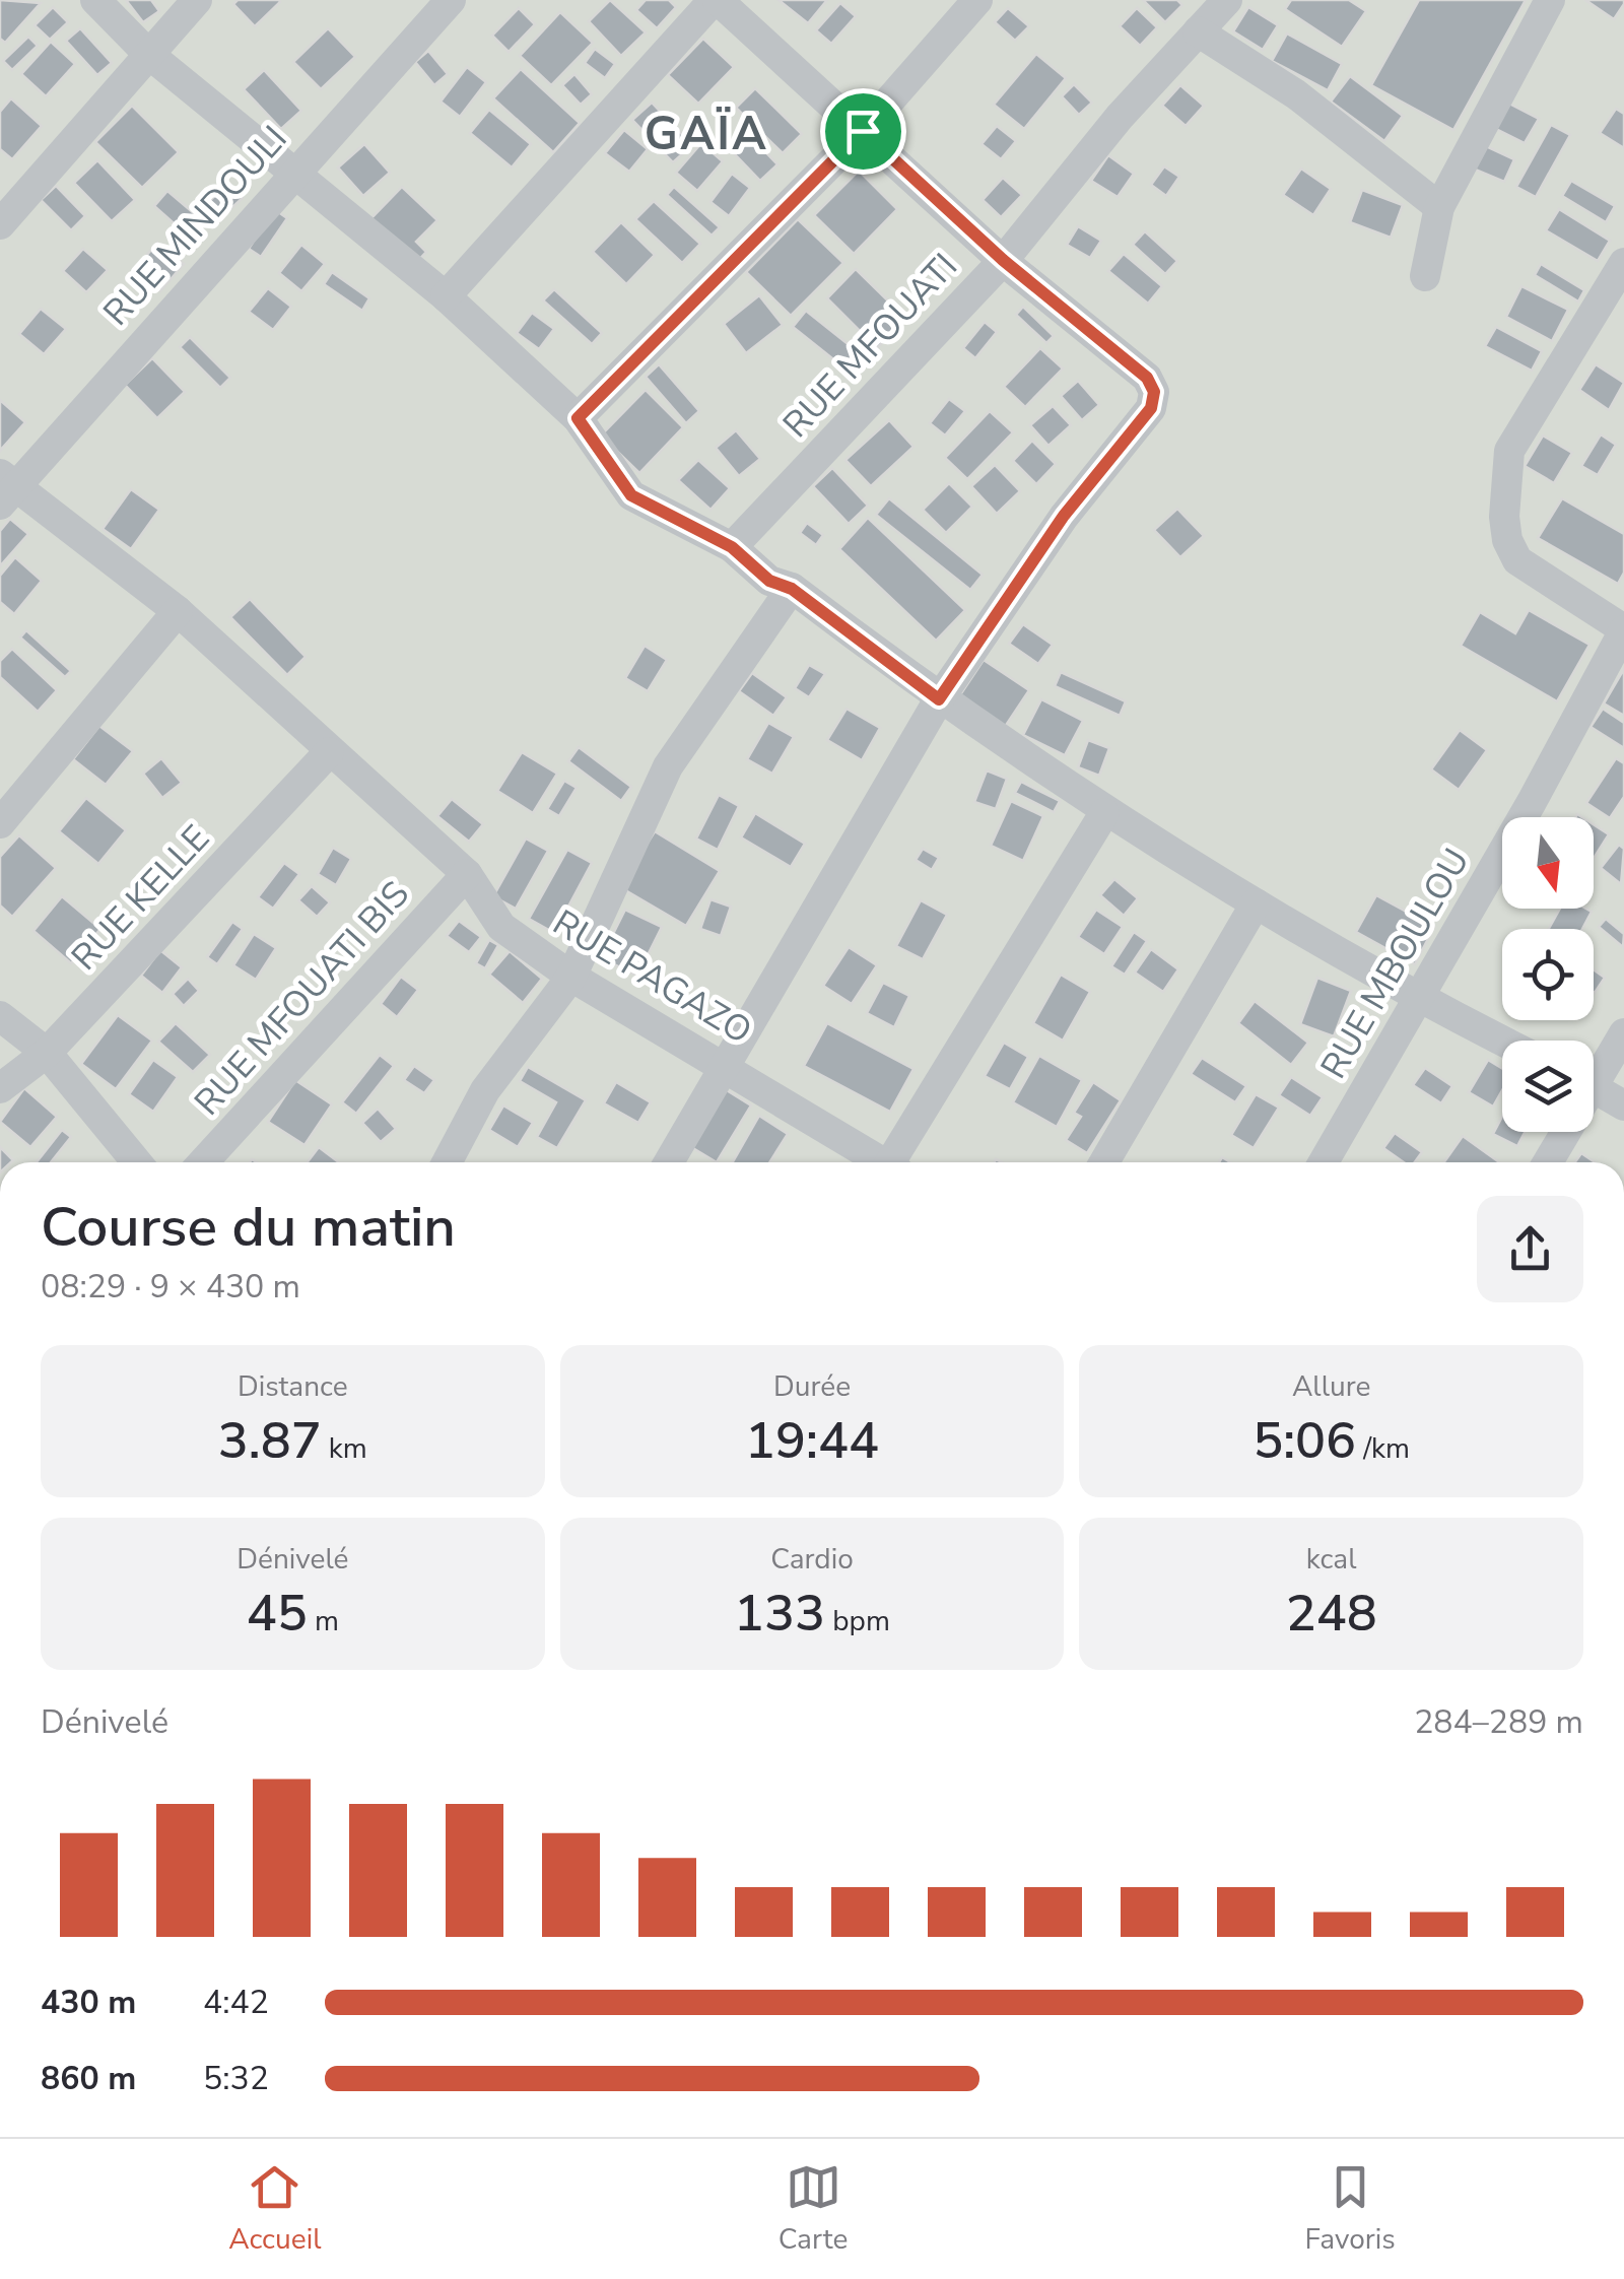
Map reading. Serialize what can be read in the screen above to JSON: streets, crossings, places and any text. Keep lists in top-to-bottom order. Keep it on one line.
{"streets":{"street":["RUE MINDOULI","RUE MFOUATI","RUE KELLE","RUE MBOULOU","RUE PAGAZO","RUE MFOUATI BIS"]},"crossings":[["RUE MINDOULI","RUE PAGAZO"],["RUE KELLE","RUE PAGAZO"],["RUE PAGAZO","RUE MFOUATI BIS"]],"districts":["GAÏA"],"north":"bottom","page":{"heading":["Course du matin","08:29 · 9 × 430 m"],"stats":[["Distance","3.87 km"],["Durée","19:44"],["Allure","5:06 /km"],["Dénivelé","45 m"],["Cardio","133 bpm"],["kcal","248"]],"chart":["Dénivelé","284–289 m"],"list":[{"name":"430 m","note":"4:42"},{"name":"860 m","note":"5:32"}],"tabs":["Accueil","Carte","Favoris"]}}
